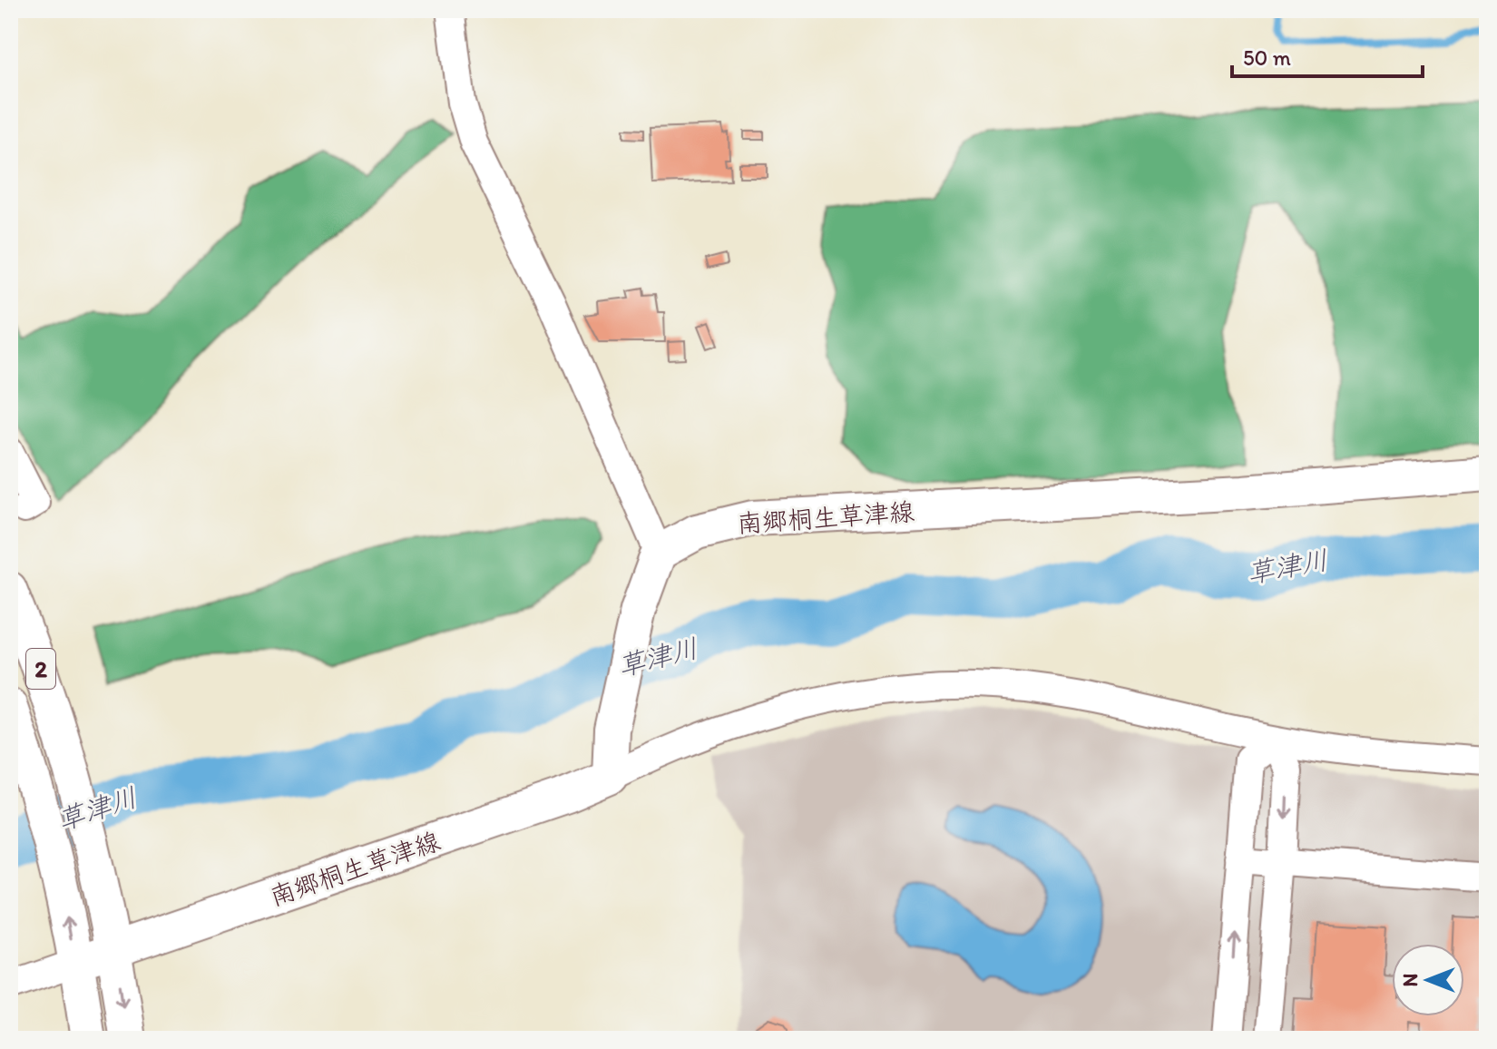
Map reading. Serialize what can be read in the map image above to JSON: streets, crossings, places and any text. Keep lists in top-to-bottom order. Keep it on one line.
{"streets":{"main road":["南郷桐生草津線","2"]},"crossings":[["南郷桐生草津線","2"]],"water":["草津川"],"scale_bar":"50 m","north":"left"}
